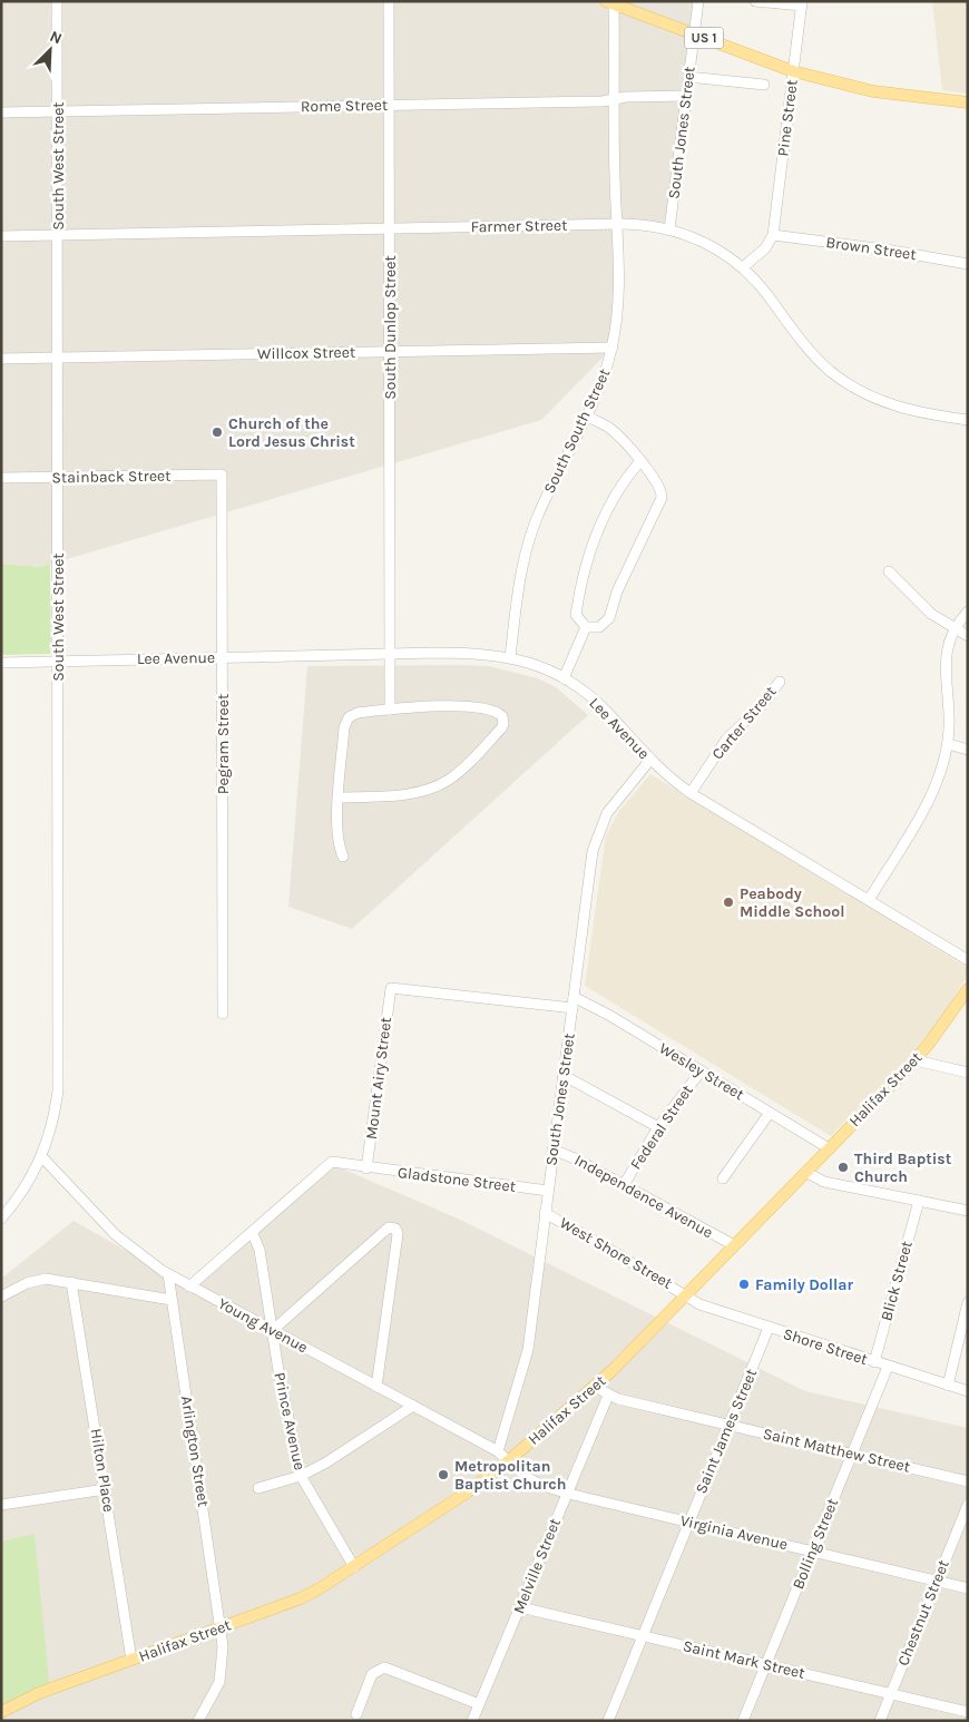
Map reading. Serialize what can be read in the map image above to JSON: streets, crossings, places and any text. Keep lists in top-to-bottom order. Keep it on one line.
{"streets":{"main road":["US 1","Halifax Street"],"street":["Rome Street","Pine Street","South Jones Street","South West Street","Farmer Street","Brown Street","South Dunlop Street","Willcox Street","South South Street","Stainback Street","Lee Avenue","Carter Street","Pegram Street","Wesley Street","Mount Airy Street","Federal Street","Gladstone Street","Independence Avenue","West Shore Street","Blick Street","Young Avenue","Shore Street","Prince Avenue","Saint James Street","Saint Matthew Street","Arlington Street","Hilton Place","Virginia Avenue","Bolling Street","Melville Street","Chestnut Street","Saint Mark Street"]},"crossings":[["US 1","Pine Street"],["US 1","South Jones Street"],["US 1","South South Street"],["Rome Street","South Jones Street"],["Rome Street","South West Street"],["Rome Street","South Dunlop Street"],["Rome Street","South South Street"],["Pine Street","Brown Street"],["South Jones Street","Farmer Street"],["South Jones Street","Lee Avenue"],["South Jones Street","Wesley Street"],["South Jones Street","Mount Airy Street"],["South Jones Street","Gladstone Street"],["South Jones Street","Independence Avenue"],["South Jones Street","West Shore Street"],["South Jones Street","Young Avenue"],["South West Street","Farmer Street"],["South West Street","Willcox Street"],["South West Street","Stainback Street"],["South West Street","Lee Avenue"],["South West Street","Young Avenue"],["Farmer Street","South Dunlop Street"],["Farmer Street","South South Street"],["South Dunlop Street","Willcox Street"],["South Dunlop Street","Lee Avenue"],["Willcox Street","South South Street"],["South South Street","Lee Avenue"],["Stainback Street","Pegram Street"],["Lee Avenue","Carter Street"],["Lee Avenue","Pegram Street"],["Wesley Street","Halifax Street"],["Wesley Street","Federal Street"],["Mount Airy Street","Gladstone Street"],["Halifax Street","Independence Avenue"],["Halifax Street","West Shore Street"],["Halifax Street","Young Avenue"],["Halifax Street","Shore Street"],["Halifax Street","Prince Avenue"],["Halifax Street","Arlington Street"],["Halifax Street","Hilton Place"],["Halifax Street","Virginia Avenue"],["Federal Street","Independence Avenue"],["West Shore Street","Shore Street"],["Blick Street","Shore Street"],["Young Avenue","Prince Avenue"],["Young Avenue","Arlington Street"],["Young Avenue","Virginia Avenue"],["Shore Street","Saint James Street"],["Shore Street","Bolling Street"],["Saint James Street","Saint Matthew Street"],["Saint James Street","Virginia Avenue"],["Saint James Street","Saint Mark Street"],["Saint Matthew Street","Bolling Street"],["Saint Matthew Street","Melville Street"],["Virginia Avenue","Bolling Street"],["Virginia Avenue","Melville Street"],["Virginia Avenue","Chestnut Street"],["Bolling Street","Saint Mark Street"],["Melville Street","Saint Mark Street"],["Chestnut Street","Saint Mark Street"]],"places":["Church of the Lord Jesus Christ","Peabody Middle School","Third Baptist Church","Family Dollar","Metropolitan Baptist Church"],"north":"top right"}
